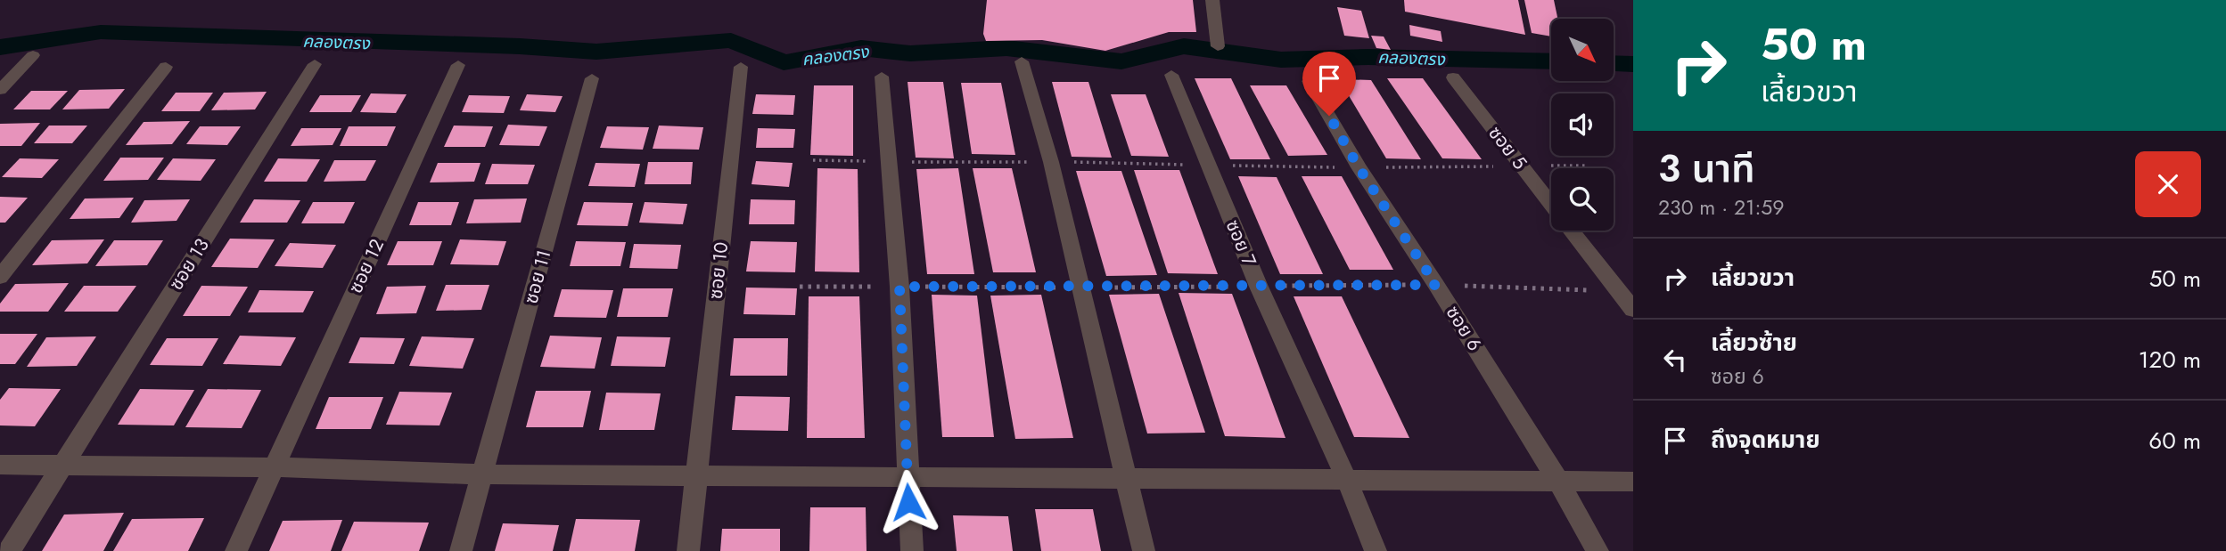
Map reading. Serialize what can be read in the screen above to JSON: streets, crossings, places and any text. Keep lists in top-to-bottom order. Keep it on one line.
{"streets":{"street":["ซอย 5","ซอย 7","ซอย 13","ซอย 12","ซอย 10","ซอย 11","ซอย 6"]},"water":["คลองตรง"],"north":"bottom right","page":{"turn":["50 m","เลี้ยวขวา"],"heading":["3 นาที","230 m · 21:59"],"list":[{"name":"เลี้ยวขวา","value":"50 m"},{"name":"เลี้ยวซ้าย","note":"ซอย 6","value":"120 m"},{"name":"ถึงจุดหมาย","value":"60 m"}]}}
